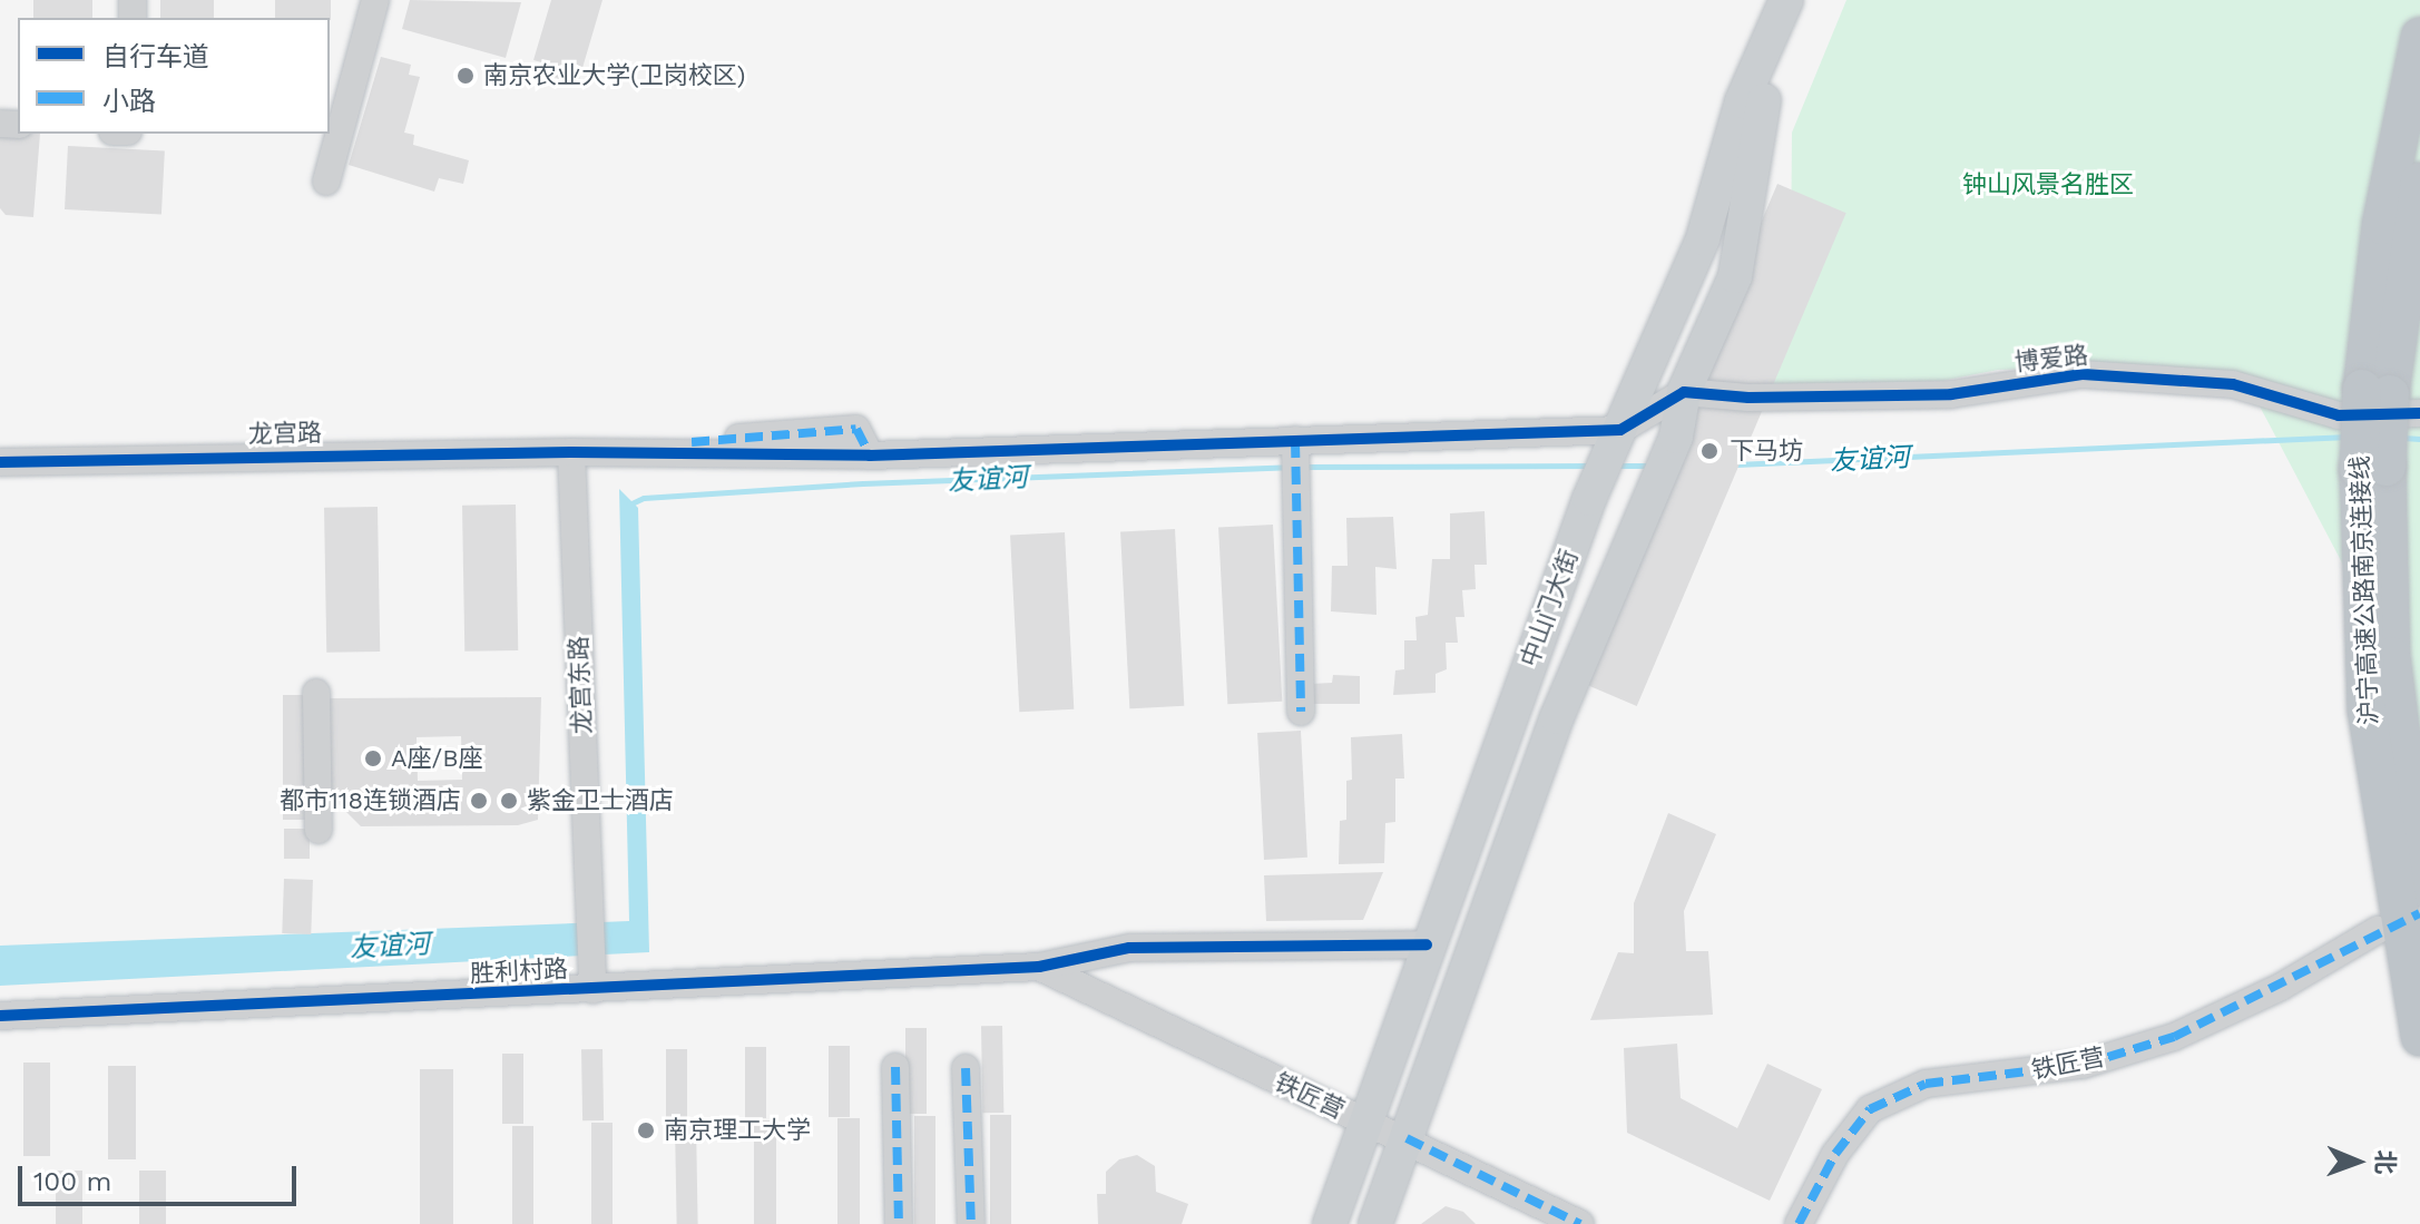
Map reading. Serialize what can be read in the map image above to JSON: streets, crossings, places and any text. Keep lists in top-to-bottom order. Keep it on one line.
{"streets":{"highway":["沪宁高速公路南京连接线"],"main road":["中山门大街"],"street":["博爱路","龙宫路","龙宫东路","胜利村路","铁匠营"]},"crossings":[["博爱路","沪宁高速公路南京连接线"],["博爱路","中山门大街"],["龙宫路","中山门大街"],["龙宫路","龙宫东路"],["中山门大街","胜利村路"],["中山门大街","铁匠营"],["龙宫东路","胜利村路"],["胜利村路","铁匠营"]],"water":["友谊河"],"parks":["钟山风景名胜区"],"places":["南京农业大学(卫岗校区)","下马坊","A座/B座","都市118连锁酒店","紫金卫士酒店","南京理工大学"],"legend":["自行车道","小路"],"scale_bar":"100 m","north":"right"}
